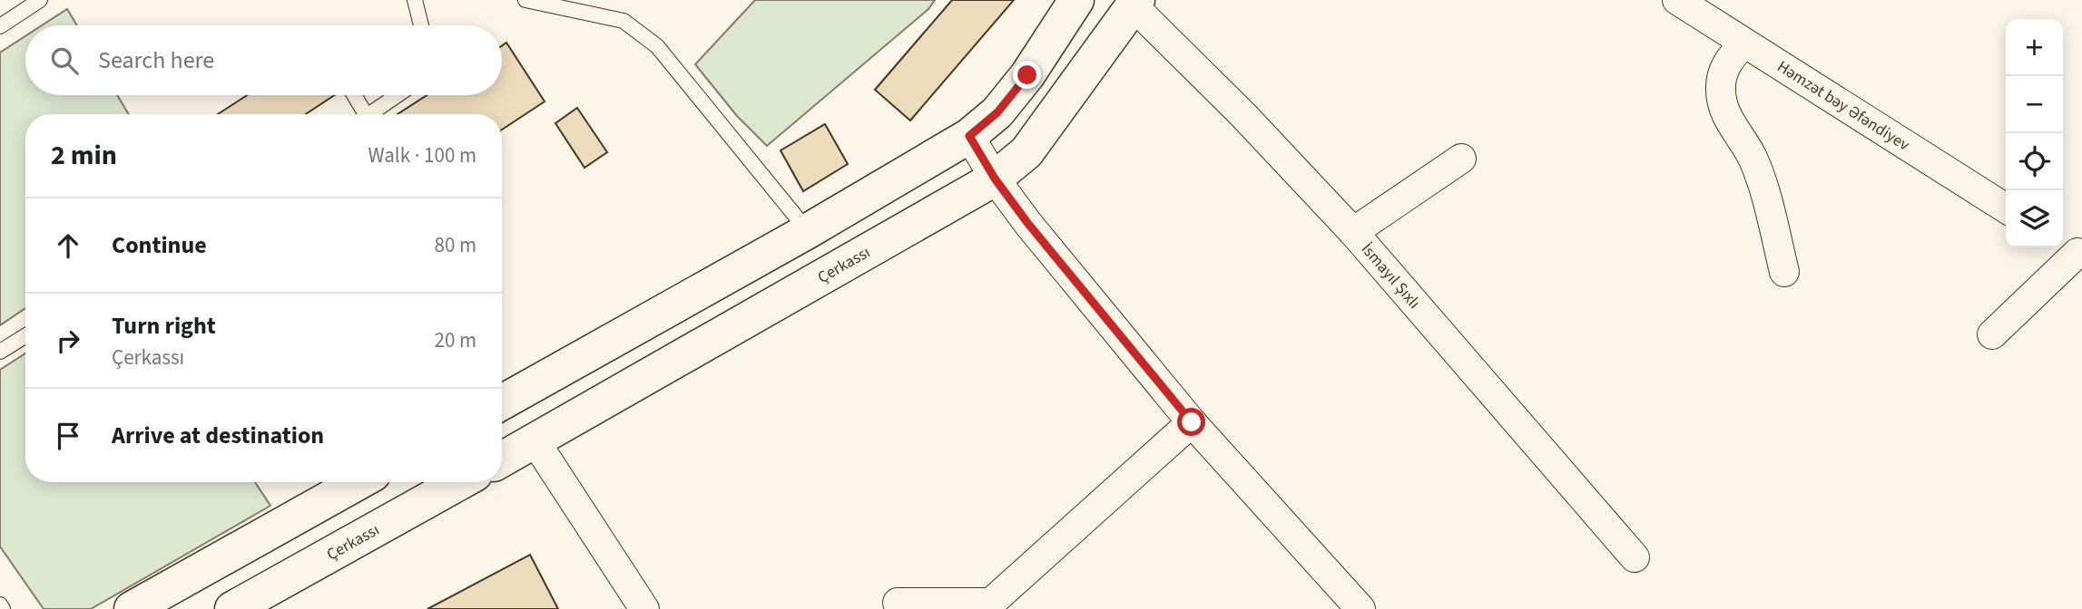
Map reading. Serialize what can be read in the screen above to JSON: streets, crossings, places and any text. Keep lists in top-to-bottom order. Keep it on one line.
{"streets":{"street":["Həmzət bəy Əfəndiyev","Çerkassı","İsmayıl Şıxlı"]},"crossings":[["Çerkassı","İsmayıl Şıxlı"]],"page":{"map_buttons":["+","−"],"search":"Search here","heading":["2 min","Walk · 100 m"],"list":[["Continue","80 m"],["Turn right","Çerkassı","20 m"],"Arrive at destination"]}}
